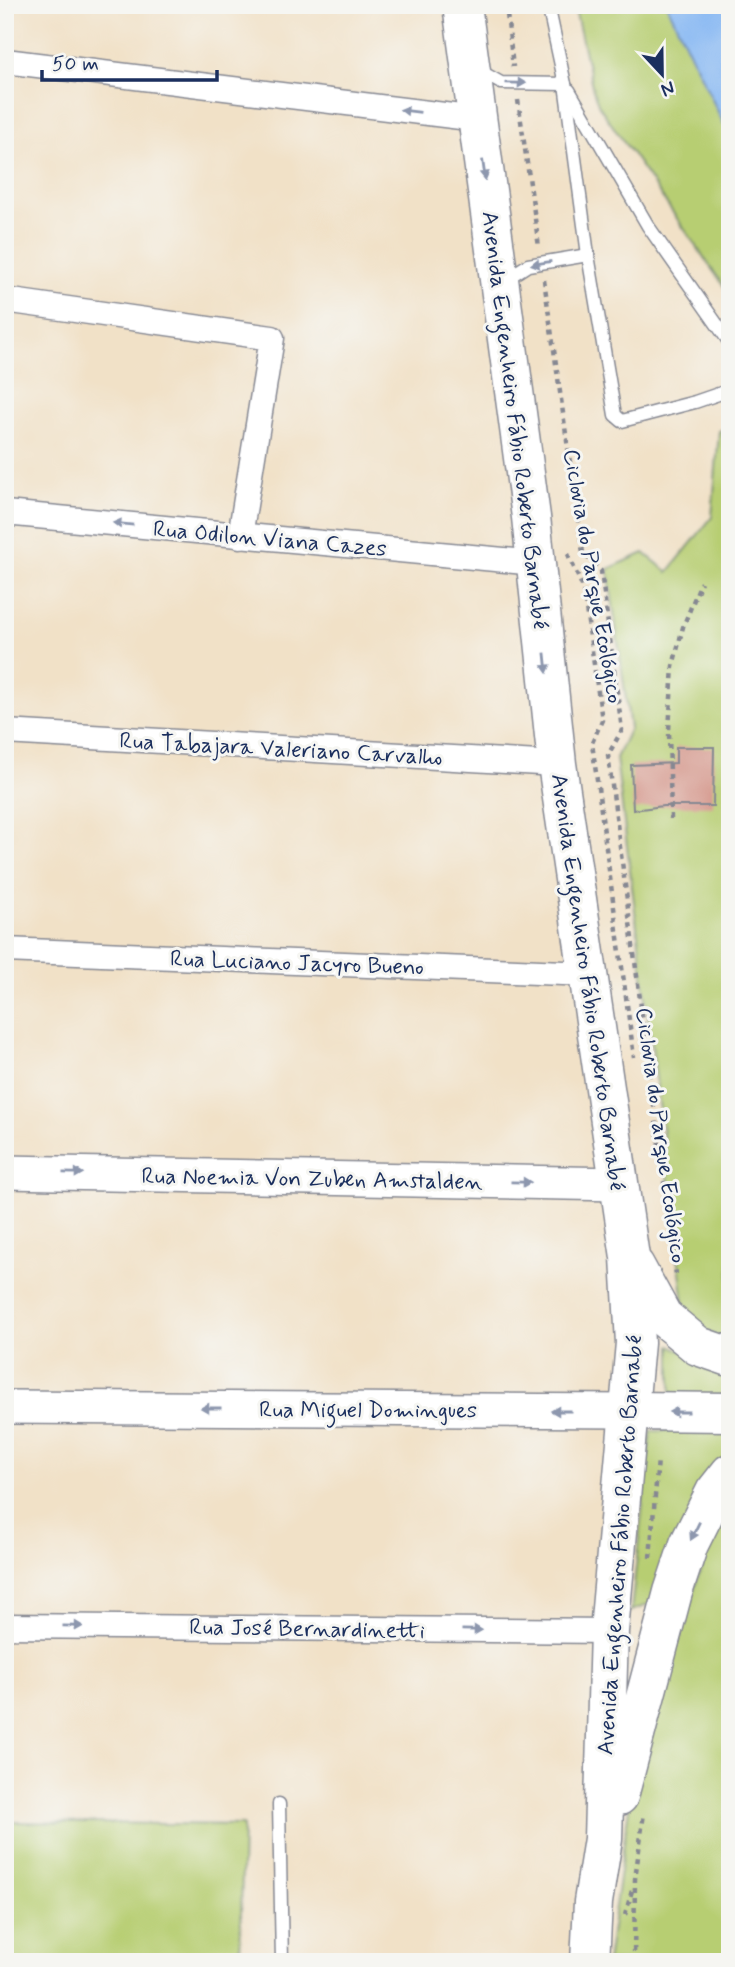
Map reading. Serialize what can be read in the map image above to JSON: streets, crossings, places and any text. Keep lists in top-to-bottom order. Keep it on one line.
{"streets":{"main road":["Avenida Engenheiro Fábio Roberto Barnabé","Rua Noemia Von Zuben Amstalden","Rua Miguel Domingues"],"street":["Rua Odilon Viana Cazes","Rua Tabajara Valeriano Carvalho","Rua Luciano Jacyro Bueno","Rua José Bernardinetti"],"path":["Ciclovia do Parque Ecológico"]},"crossings":[["Avenida Engenheiro Fábio Roberto Barnabé","Rua Odilon Viana Cazes"],["Avenida Engenheiro Fábio Roberto Barnabé","Ciclovia do Parque Ecológico"],["Avenida Engenheiro Fábio Roberto Barnabé","Rua Tabajara Valeriano Carvalho"],["Avenida Engenheiro Fábio Roberto Barnabé","Rua Luciano Jacyro Bueno"],["Avenida Engenheiro Fábio Roberto Barnabé","Rua Noemia Von Zuben Amstalden"],["Avenida Engenheiro Fábio Roberto Barnabé","Rua Miguel Domingues"],["Avenida Engenheiro Fábio Roberto Barnabé","Rua José Bernardinetti"],["Rua Odilon Viana Cazes","Ciclovia do Parque Ecológico"]],"one_way":["Rua Odilon Viana Cazes","Rua Noemia Von Zuben Amstalden","Rua Miguel Domingues","Rua José Bernardinetti"],"scale_bar":"50 m","north":"bottom"}
